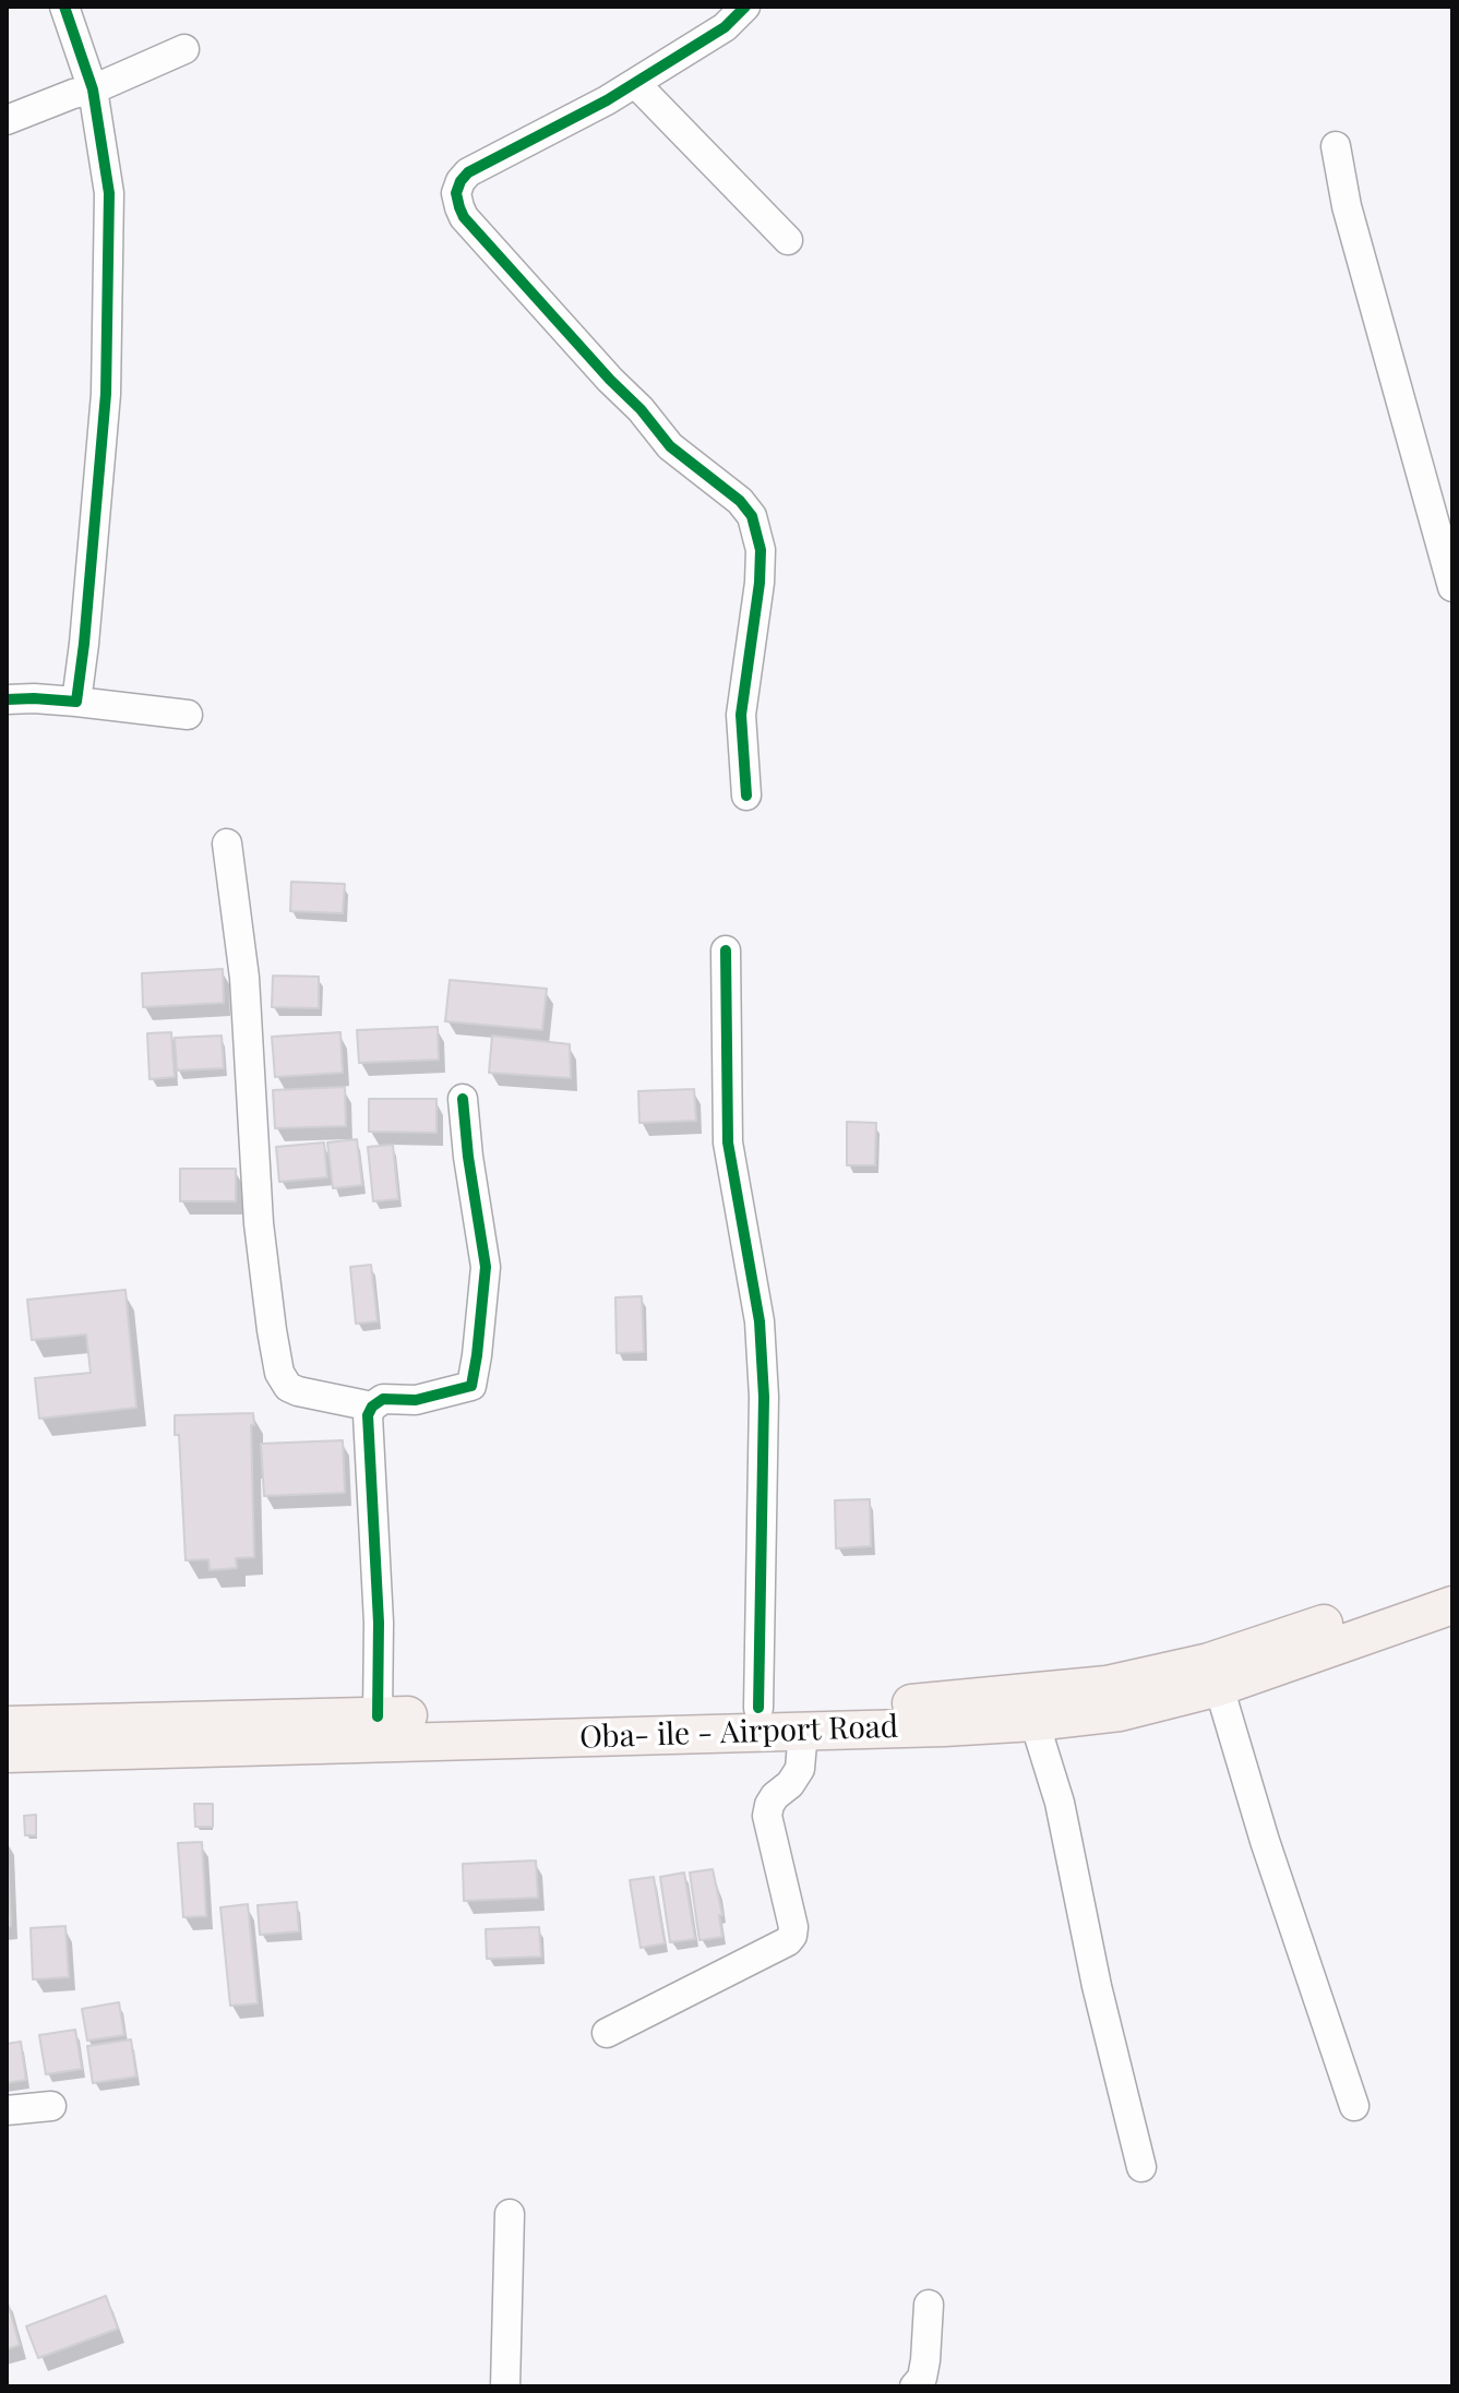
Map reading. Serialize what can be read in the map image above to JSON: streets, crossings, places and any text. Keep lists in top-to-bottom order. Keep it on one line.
{"streets":{"main road":["Oba- ile - Airport Road"]}}
